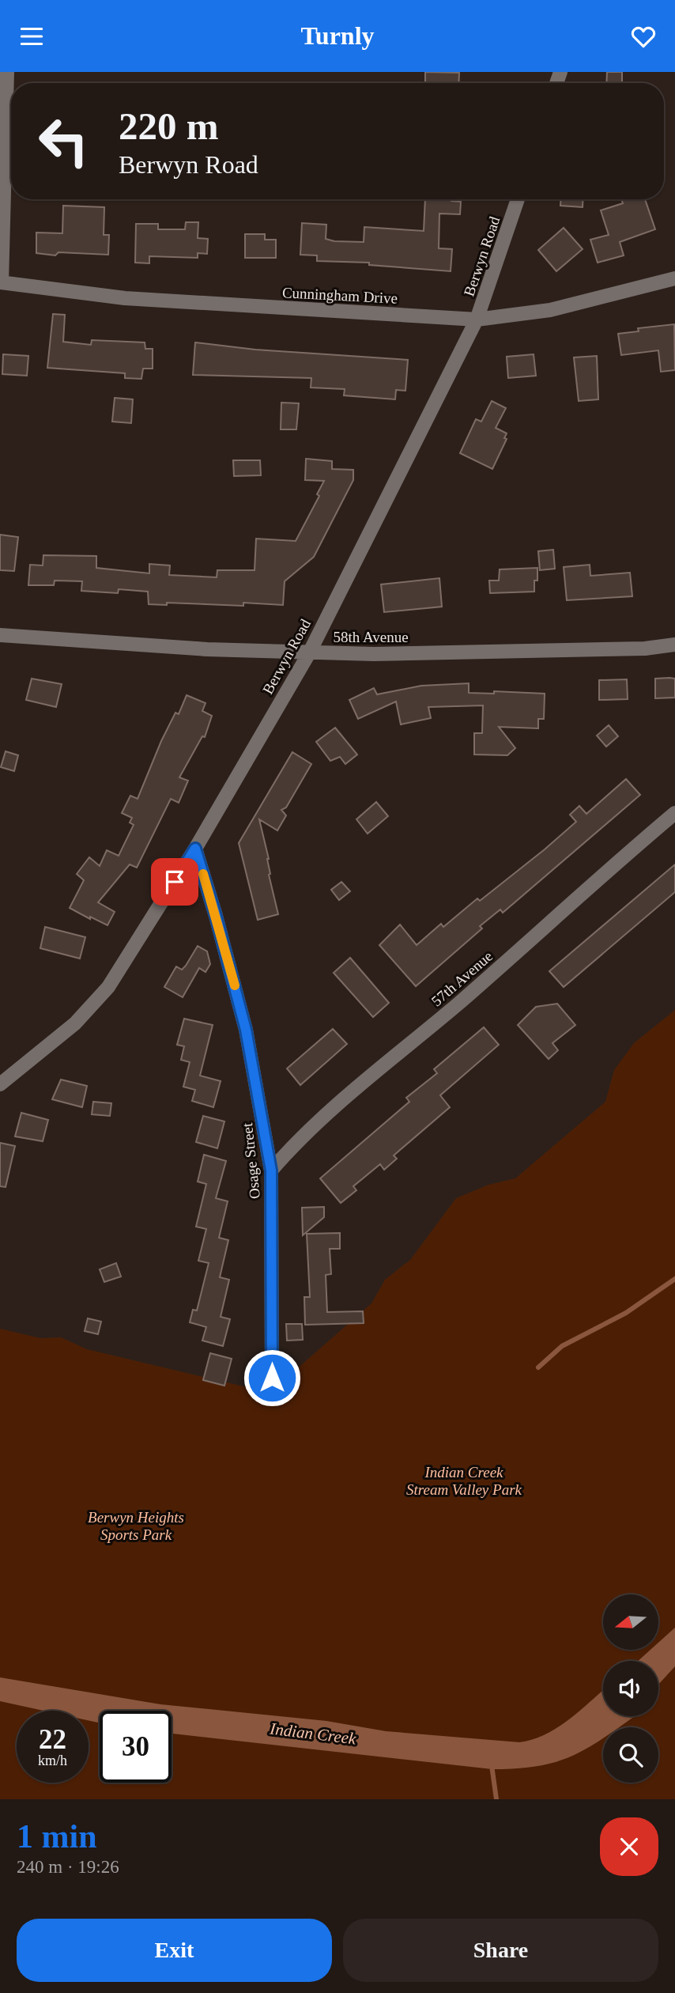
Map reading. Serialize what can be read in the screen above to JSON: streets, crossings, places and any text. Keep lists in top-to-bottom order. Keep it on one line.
{"streets":{"street":["Berwyn Road","Cunningham Drive","58th Avenue","57th Avenue","Osage Street"]},"crossings":[["Berwyn Road","Cunningham Drive"],["Berwyn Road","58th Avenue"],["Berwyn Road","Osage Street"],["57th Avenue","Osage Street"]],"water":["Indian Creek"],"parks":["Indian Creek Stream Valley Park","Berwyn Heights Sports Park"],"north":"left","page":{"header":"Turnly","turn":["220 m","Berwyn Road"],"speed":"22 km/h","limit":"30","heading":["1 min","240 m · 19:26"],"buttons":["Exit","Share"]}}
